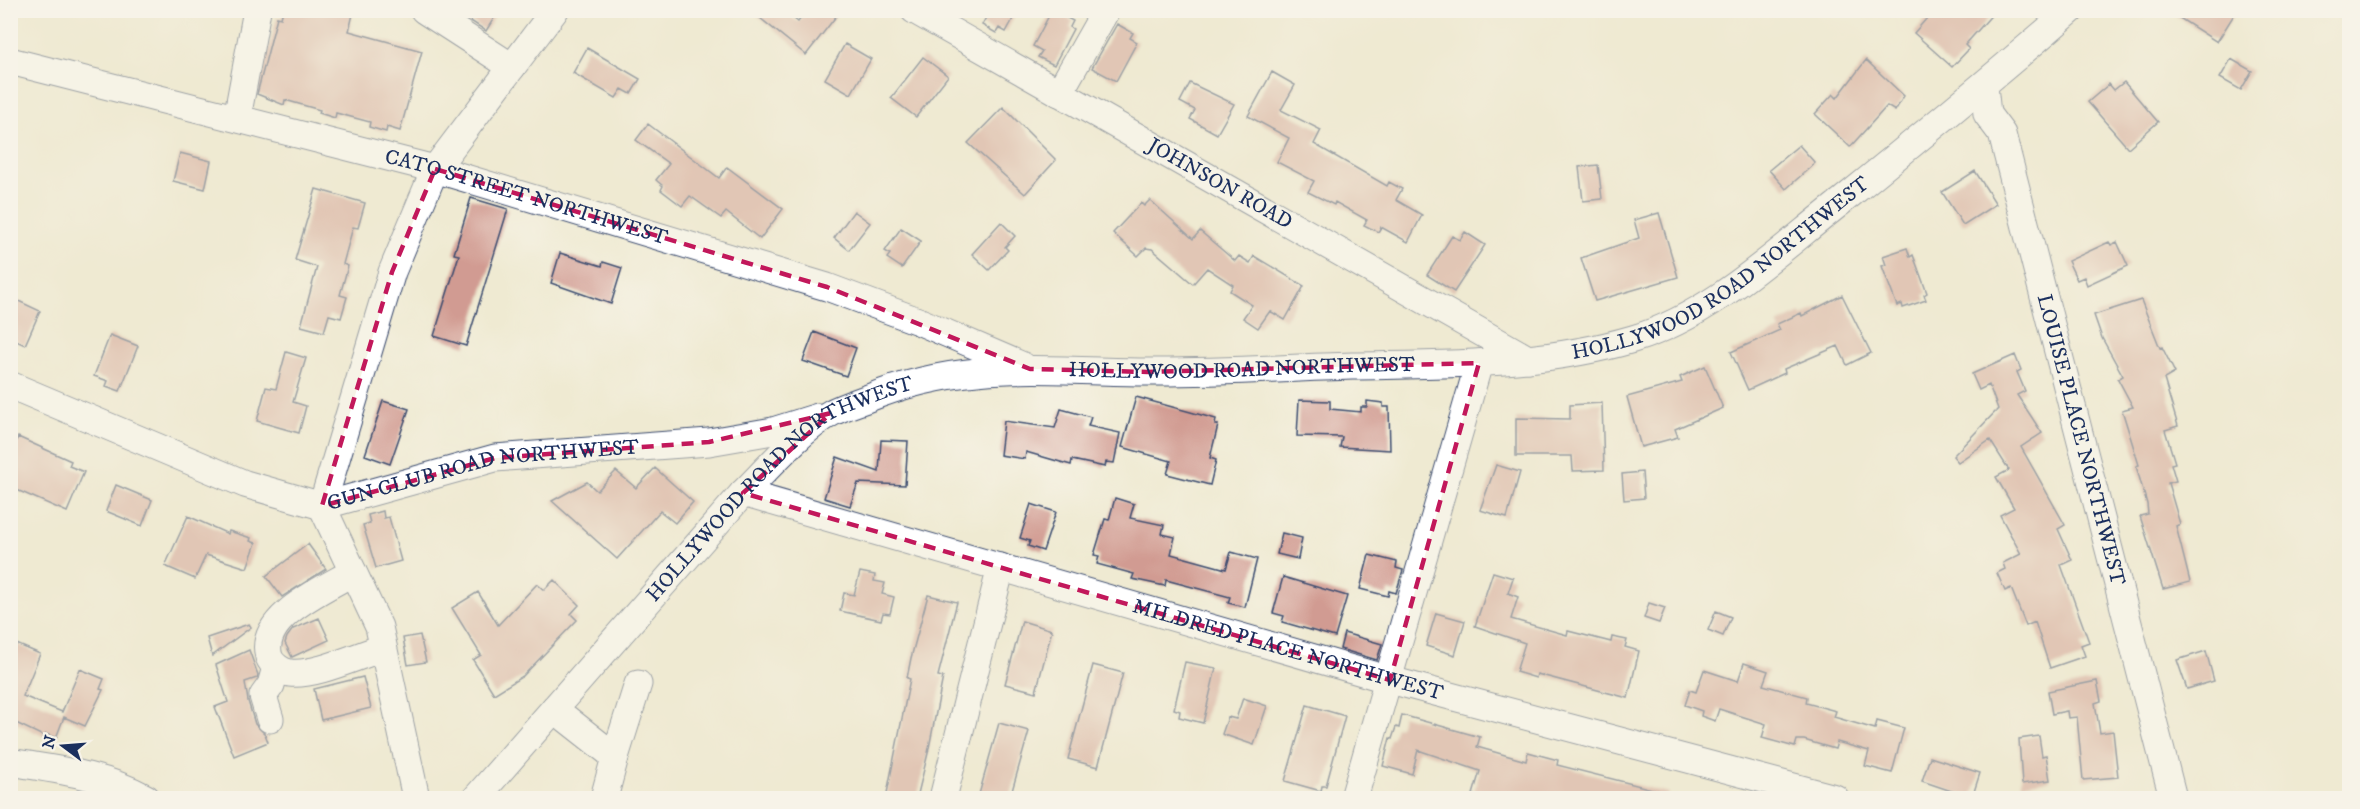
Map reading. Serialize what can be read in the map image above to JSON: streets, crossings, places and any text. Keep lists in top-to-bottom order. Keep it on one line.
{"streets":{"street":["JOHNSON ROAD","CATO STREET NORTHWEST","HOLLYWOOD ROAD NORTHWEST","LOUISE PLACE NORTHWEST","GUN CLUB ROAD NORTHWEST","MILDRED PLACE NORTHWEST"]},"crossings":[["JOHNSON ROAD","HOLLYWOOD ROAD NORTHWEST"],["CATO STREET NORTHWEST","HOLLYWOOD ROAD NORTHWEST"],["HOLLYWOOD ROAD NORTHWEST","LOUISE PLACE NORTHWEST"],["HOLLYWOOD ROAD NORTHWEST","GUN CLUB ROAD NORTHWEST"],["HOLLYWOOD ROAD NORTHWEST","MILDRED PLACE NORTHWEST"]],"north":"left"}
